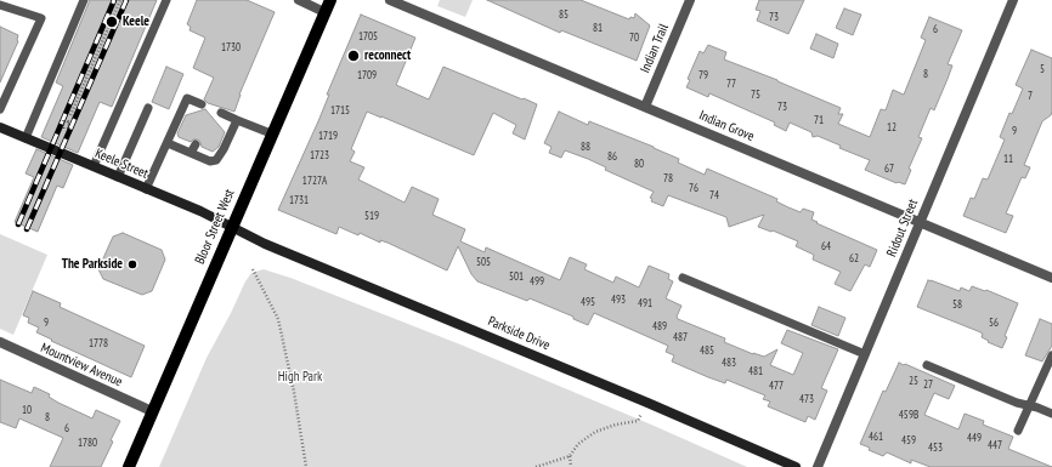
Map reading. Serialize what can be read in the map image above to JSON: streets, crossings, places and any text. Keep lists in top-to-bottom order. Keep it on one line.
{"streets":{"main road":["Keele Street","Bloor Street West","Parkside Drive"],"street":["Indian Trail","Indian Grove","Ridout Street","Mountview Avenue"]},"crossings":[["Indian Trail","Indian Grove"],["Indian Grove","Ridout Street"],["Keele Street","Bloor Street West"],["Keele Street","Parkside Drive"],["Bloor Street West","Parkside Drive"],["Bloor Street West","Mountview Avenue"]],"parks":["High Park"],"places":["Keele","reconnect","The Parkside"],"house_numbers":["85","73","81","6","1705","70","1730","5","8","1709","79","77","75","7","73","1715","71","21","12","9","1719","88","1723","86","11","80","67","78","1727A","76","74","1731","519","64","62","505","501","499","493","495","491","58","9","56","489","487","1778","485","483","481","25","27","477","473","10","459B","8","6","461","449","459","1780","447","453"]}
